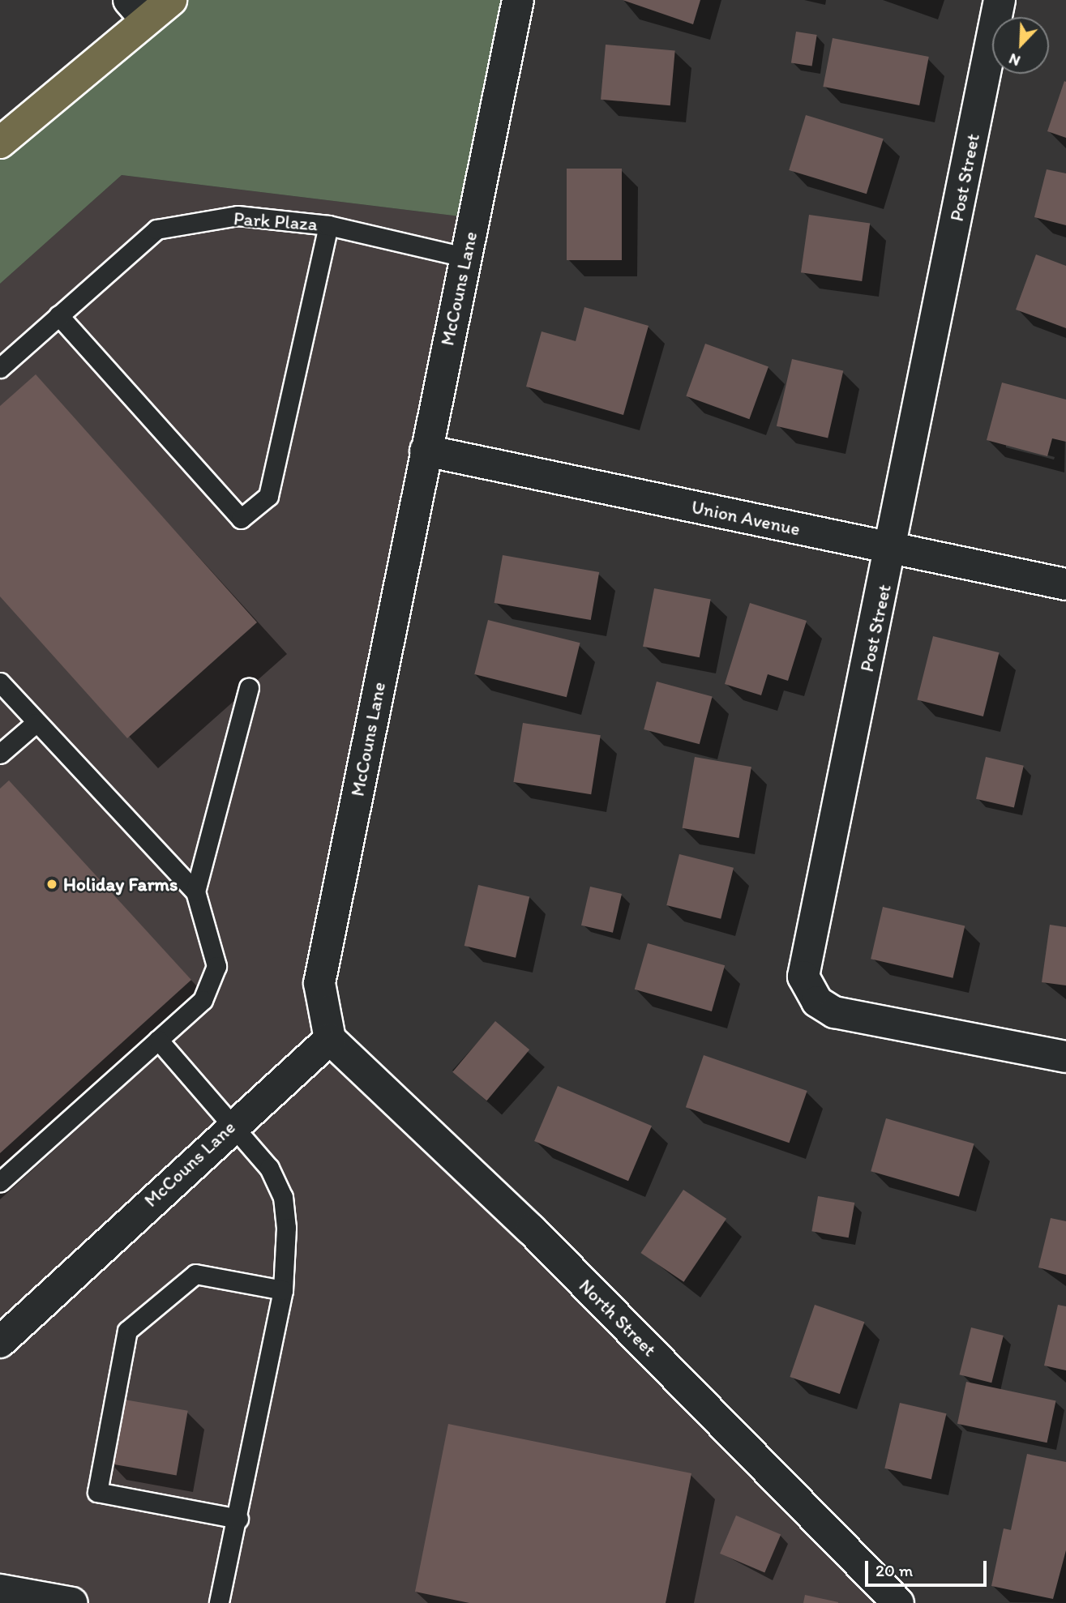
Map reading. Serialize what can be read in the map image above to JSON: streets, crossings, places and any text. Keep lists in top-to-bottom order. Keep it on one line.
{"streets":{"street":["Post Street","McCouns Lane","Union Avenue","North Street"],"lane":["Park Plaza"]},"crossings":[["Post Street","Union Avenue"],["Park Plaza","McCouns Lane"],["McCouns Lane","Union Avenue"],["McCouns Lane","North Street"]],"places":["Holiday Farms"],"scale_bar":"20 m","north":"bottom left"}
